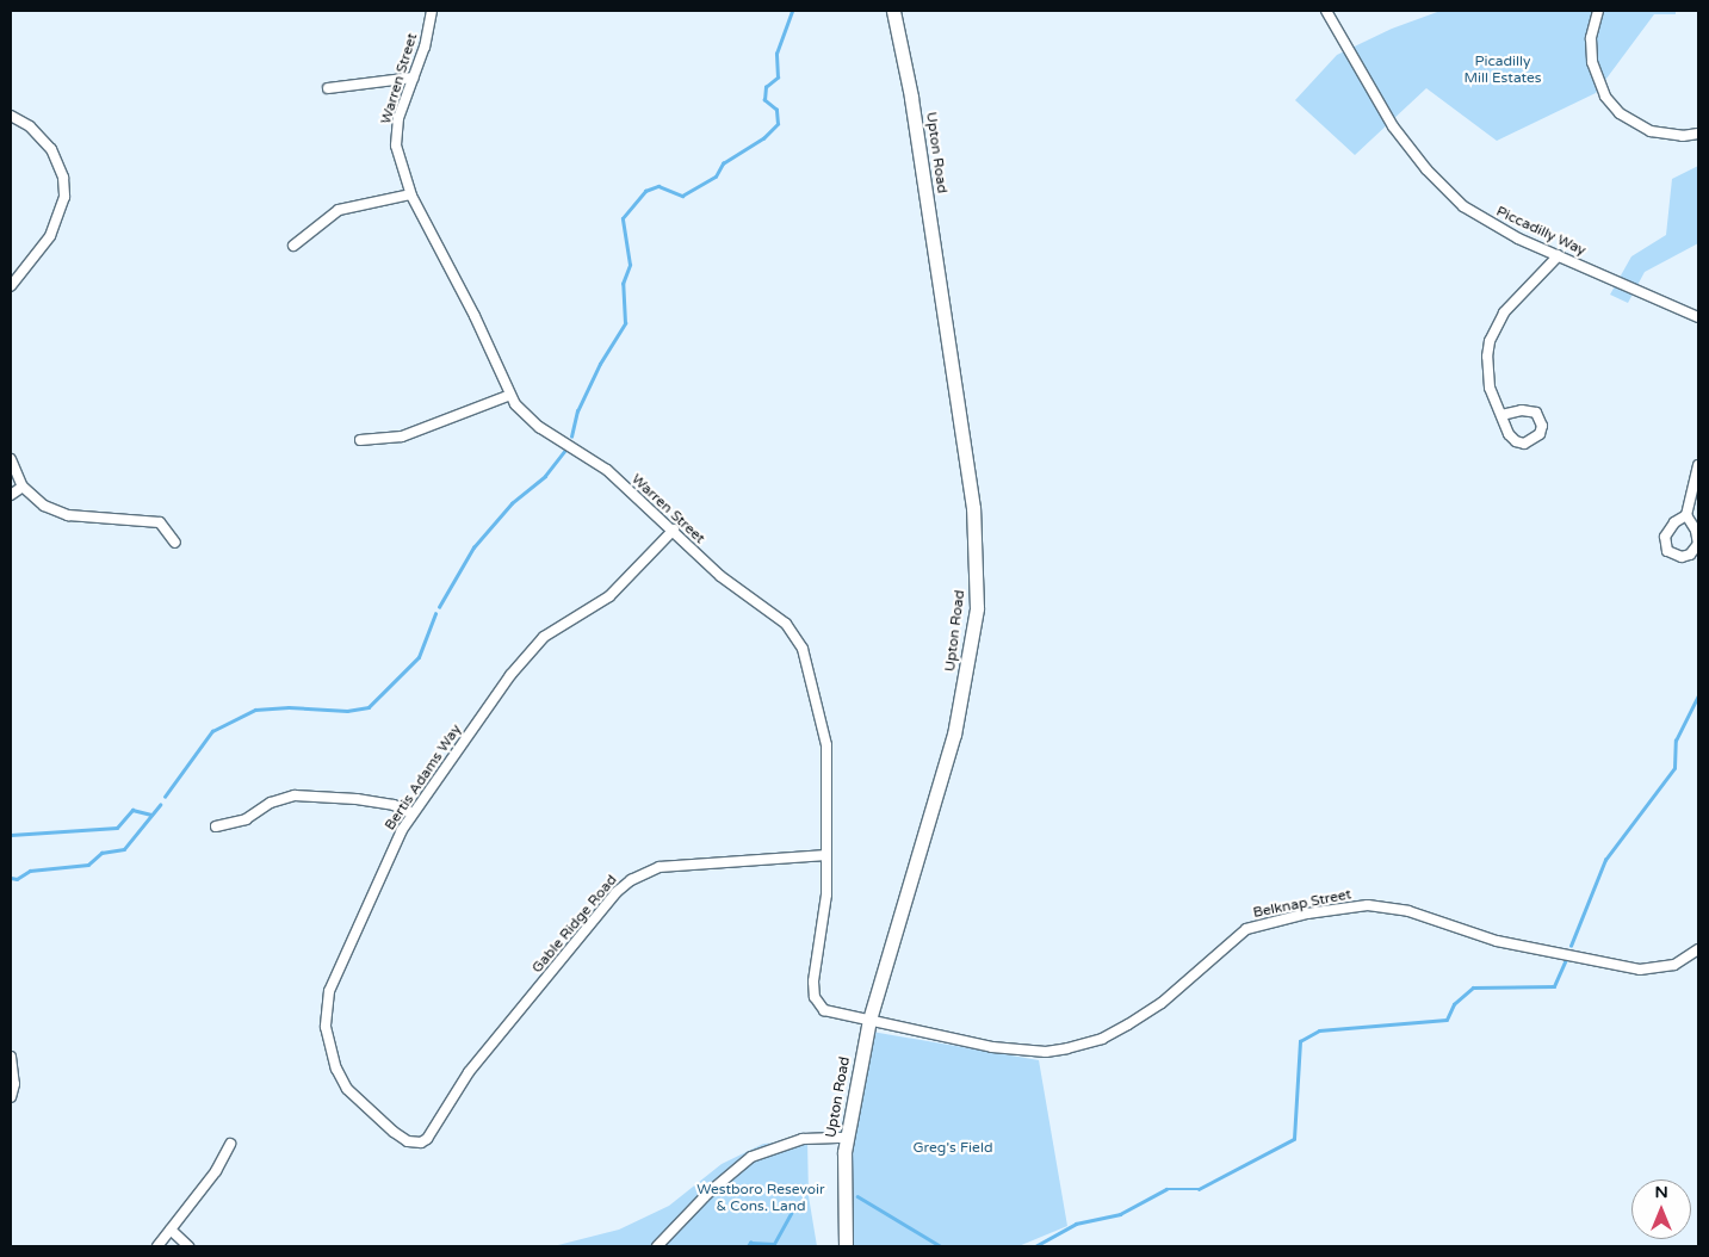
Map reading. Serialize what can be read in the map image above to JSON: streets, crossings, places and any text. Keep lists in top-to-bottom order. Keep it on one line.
{"streets":{"main road":["Upton Road"],"street":["Warren Street","Piccadilly Way","Bertis Adams Way","Belknap Street","Gable Ridge Road"]},"crossings":[["Warren Street","Upton Road"],["Warren Street","Bertis Adams Way"],["Warren Street","Belknap Street"],["Warren Street","Gable Ridge Road"],["Upton Road","Belknap Street"],["Bertis Adams Way","Gable Ridge Road"]],"parks":["Picadilly Mill Estates","Greg's Field","Westboro Resevoir & Cons. Land"],"north":"top"}
